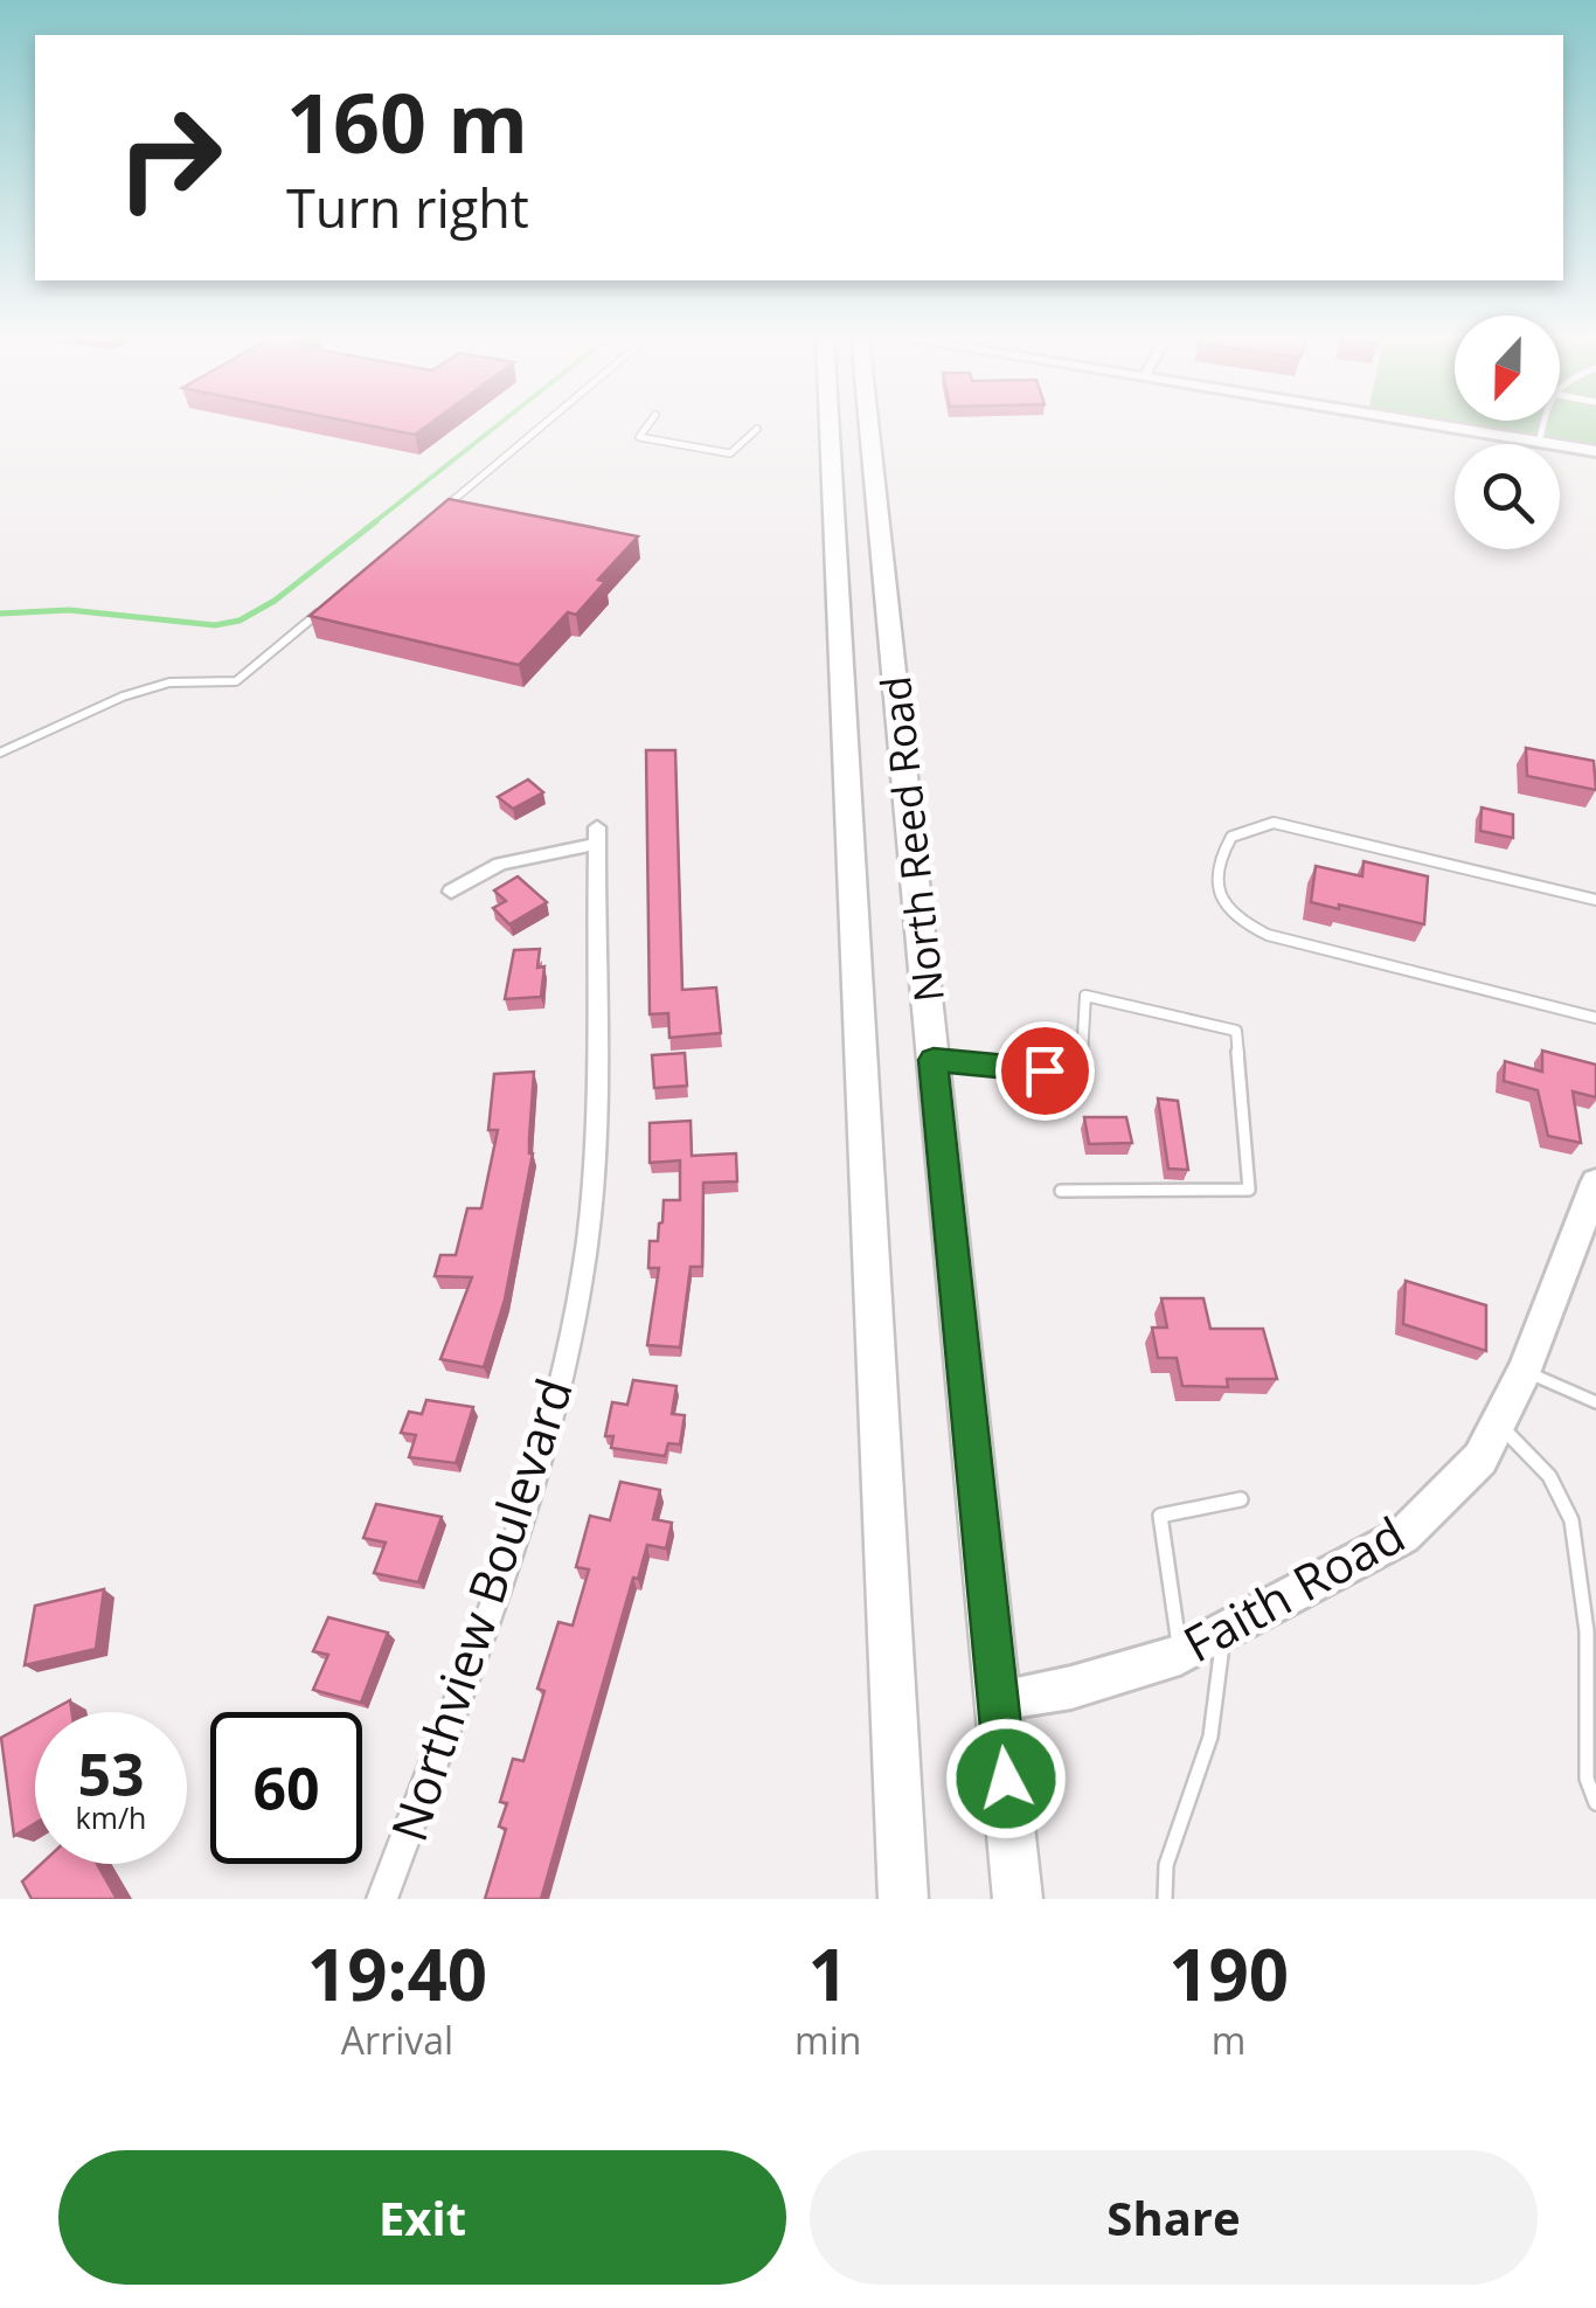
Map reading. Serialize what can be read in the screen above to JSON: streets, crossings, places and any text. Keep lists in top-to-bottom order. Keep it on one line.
{"streets":{"main road":["North Reed Road"],"street":["Faith Road","Northview Boulevard"]},"crossings":[["North Reed Road","Faith Road"]],"north":"bottom","page":{"turn":["160 m","Turn right"],"speed":"53 km/h","limit":"60","eta":["19:40","Arrival","1","min","190","m"],"buttons":["Exit","Share"]}}
